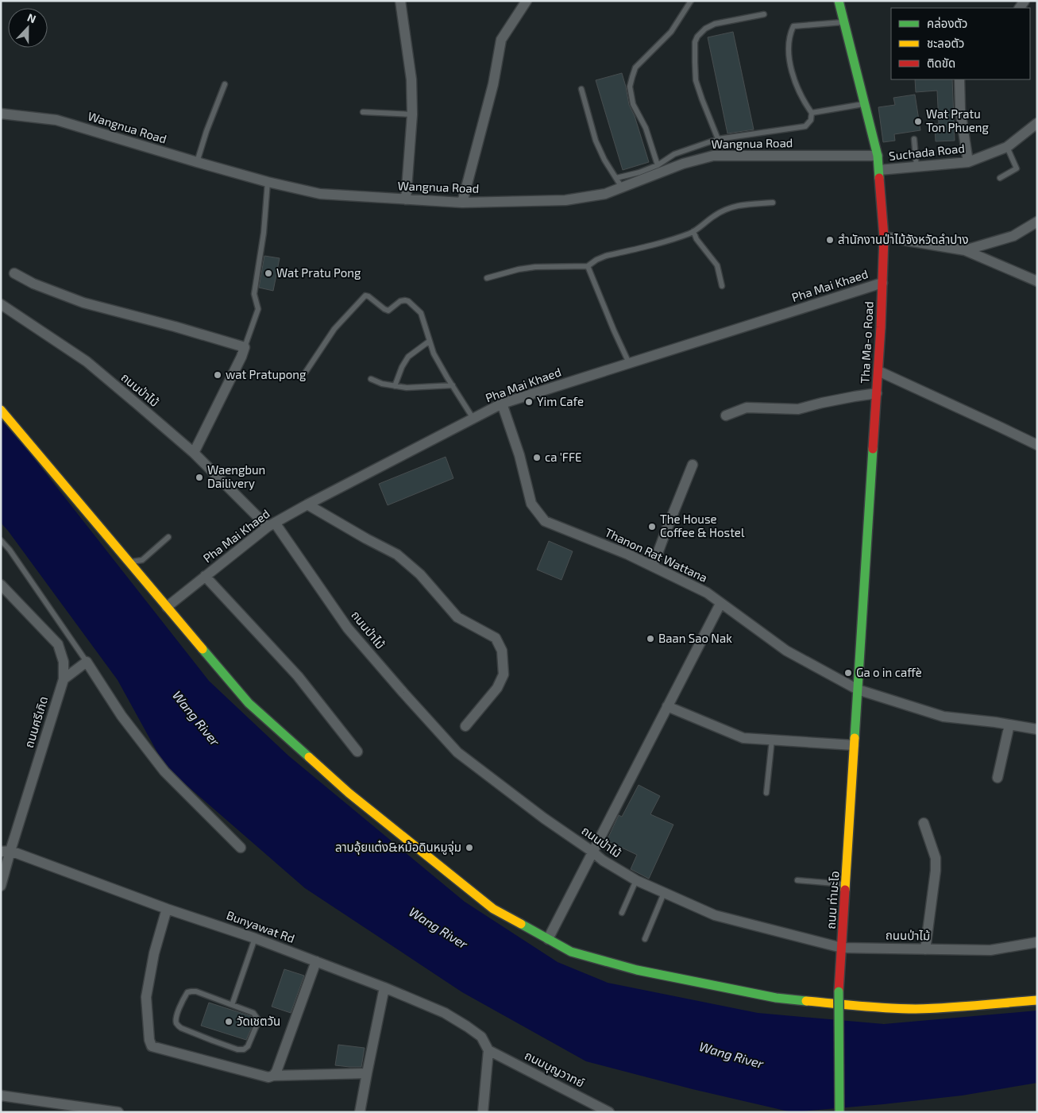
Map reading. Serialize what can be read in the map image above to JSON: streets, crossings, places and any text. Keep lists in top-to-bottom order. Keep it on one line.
{"streets":{"street":["Wangnua Road","Suchada Road","Pha Mai Khaed","Tha Ma-o Road","ถนนป่าไม้","Thanon Rat Wattana","ถนนศรีเกิด","ถนน ท่ามะโอ","Bunyawat Rd","ถนนบุญวาทย์"]},"crossings":[["Wangnua Road","Tha Ma-o Road"],["Suchada Road","Tha Ma-o Road"],["Pha Mai Khaed","Tha Ma-o Road"],["Pha Mai Khaed","ถนนป่าไม้"],["Pha Mai Khaed","Thanon Rat Wattana"],["Tha Ma-o Road","Thanon Rat Wattana"],["Tha Ma-o Road","ถนน ท่ามะโอ"],["ถนนป่าไม้","ถนน ท่ามะโอ"],["Thanon Rat Wattana","ถนน ท่ามะโอ"],["ถนนศรีเกิด","Bunyawat Rd"],["Bunyawat Rd","ถนนบุญวาทย์"]],"water":["Wang River"],"places":["Wat Pratu Ton Phueng","สำนักงานป่าไม้จังหวัดลำปาง","Wat Pratu Pong","wat Pratupong","Yim Cafe","ca 'FFE","Waengbun Dailivery","The House Coffee & Hostel","Baan Sao Nak","Ga o in caffè","ลาบอุ้ยแต๋ง&หม้อดินหมูจุ่ม","วัดเชตวัน"],"legend":["คล่องตัว","ชะลอตัว","ติดขัด"],"north":"top"}
